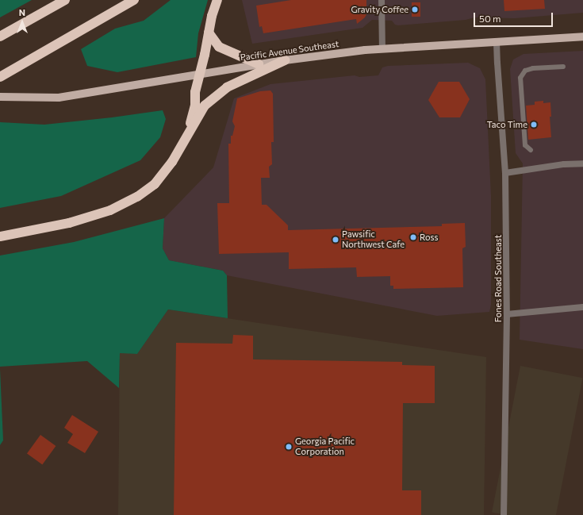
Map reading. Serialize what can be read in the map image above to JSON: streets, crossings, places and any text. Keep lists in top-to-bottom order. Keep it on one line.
{"streets":{"main road":["Pacific Avenue Southeast"],"street":["Fones Road Southeast"]},"crossings":[["Pacific Avenue Southeast","Fones Road Southeast"]],"places":["Gravity Coffee","Taco Time","Ross","Pawsific Northwest Cafe","Georgia Pacific Corporation"],"scale_bar":"50 m","north":"top"}
